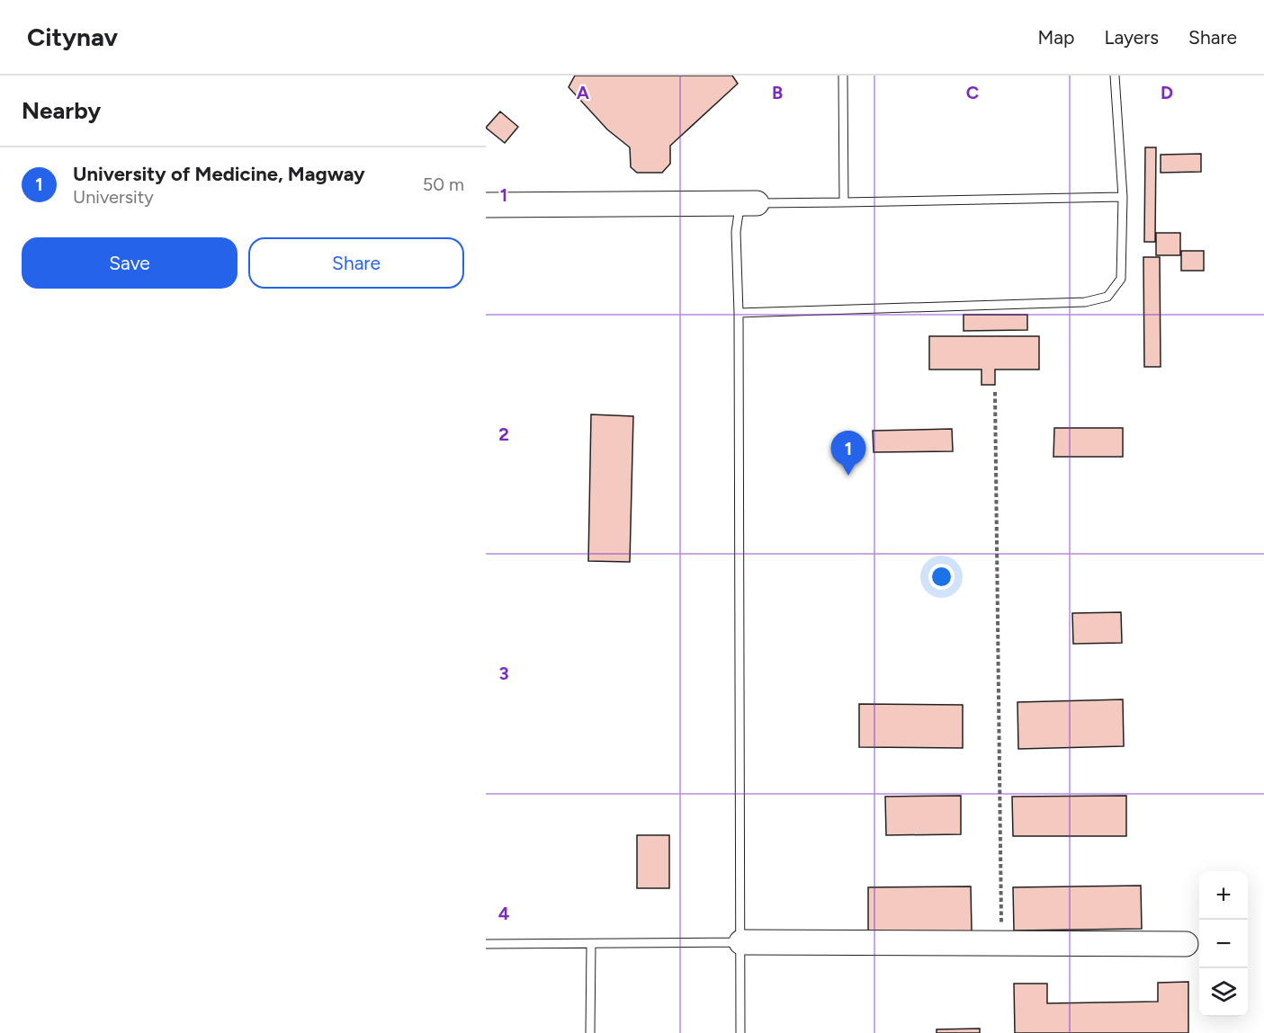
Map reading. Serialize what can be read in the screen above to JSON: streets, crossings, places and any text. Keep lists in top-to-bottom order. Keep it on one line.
{"page":{"header":"Citynav","nav":["Map","Layers","Share"],"heading":"Nearby","list":[{"mark":"1","name":"University of Medicine, Magway","note":"University","value":"50 m"}],"buttons":["Save","Share"],"pins":"1","map_buttons":["+","−"]},"grid":{"columns":["A","B","C","D"],"rows":["1","2","3","4"]}}
